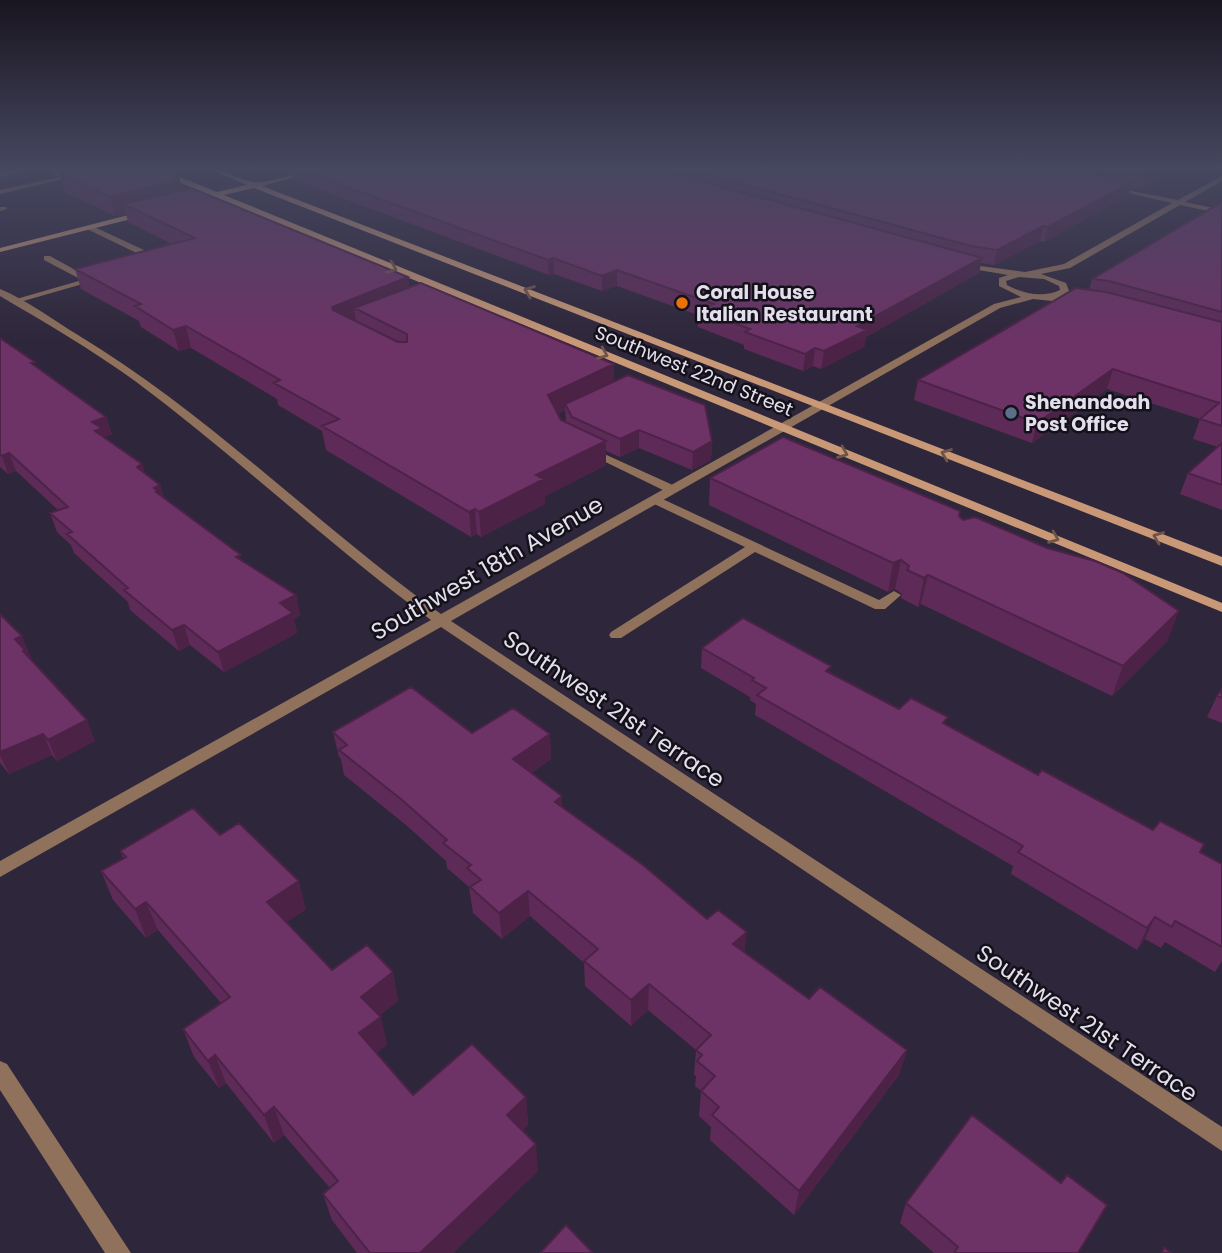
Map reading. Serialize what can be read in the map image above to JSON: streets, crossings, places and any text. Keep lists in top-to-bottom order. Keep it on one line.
{"streets":{"main road":["Southwest 22nd Street"],"street":["Southwest 18th Avenue","Southwest 21st Terrace"]},"crossings":[["Southwest 22nd Street","Southwest 18th Avenue"],["Southwest 18th Avenue","Southwest 21st Terrace"]],"places":["Coral House Italian Restaurant","Shenandoah Post Office"]}
